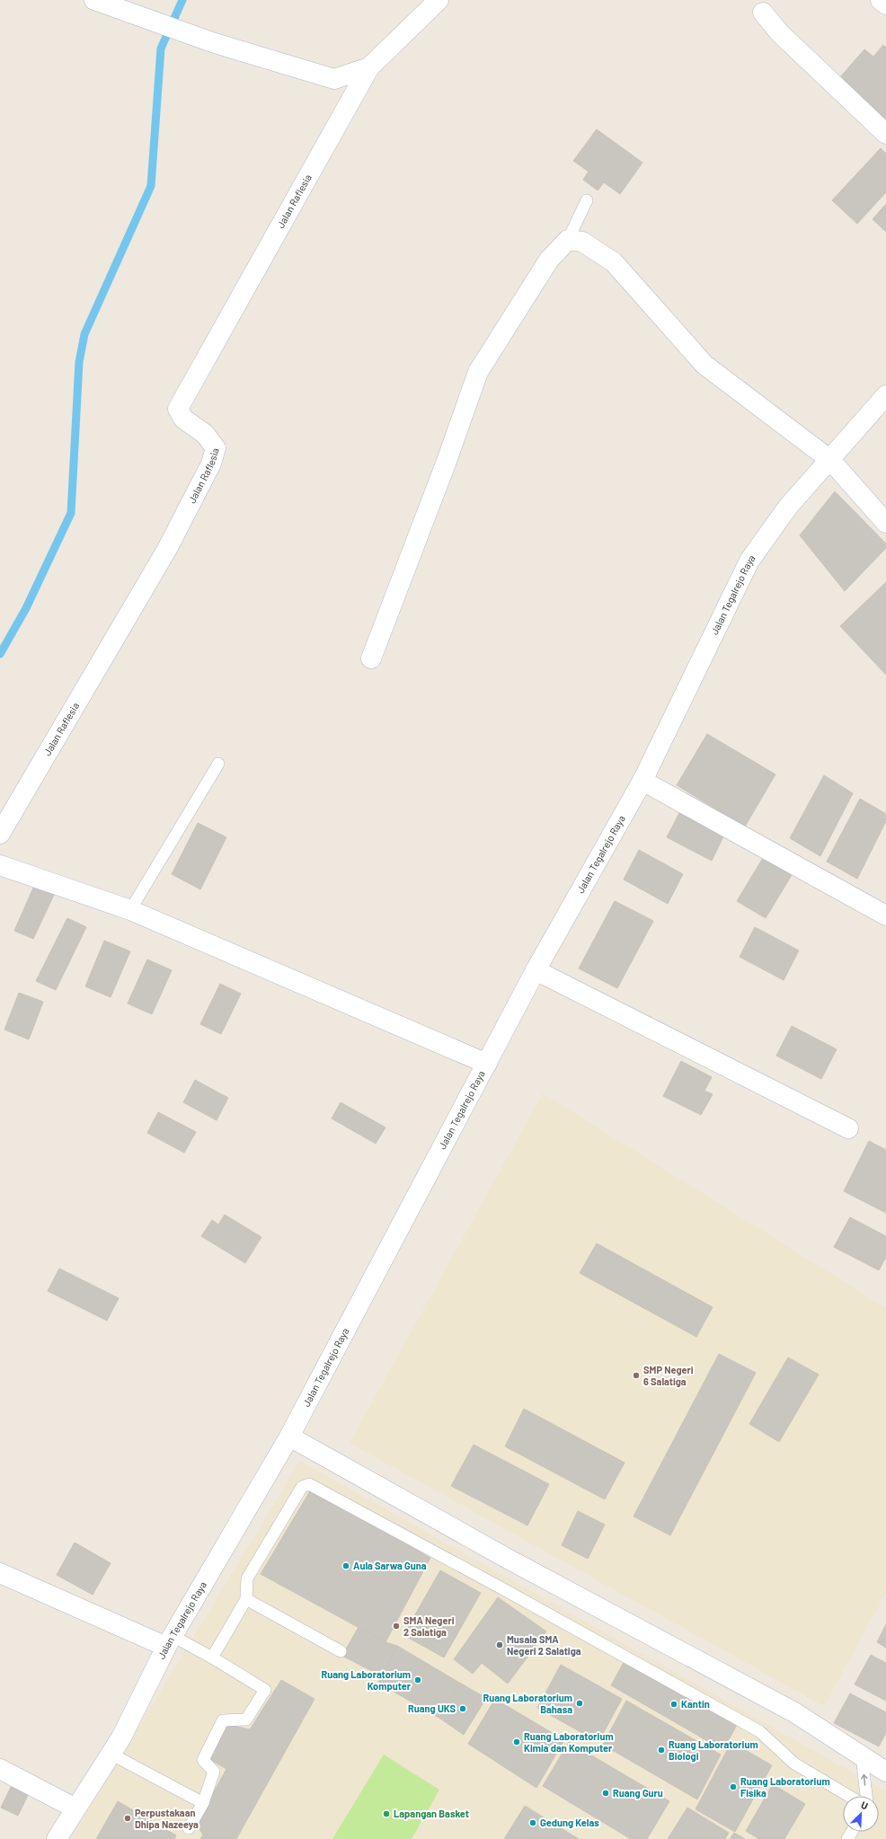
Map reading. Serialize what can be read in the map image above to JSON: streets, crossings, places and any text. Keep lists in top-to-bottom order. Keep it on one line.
{"streets":{"street":["Jalan Raflesia","Jalan Tegalrejo Raya"]},"places":["SMP Negeri 6 Salatiga","Aula Sarwa Guna","SMA Negeri 2 Salatiga","Musala SMA Negeri 2 Salatiga","Ruang Laboratorium Komputer","Ruang Laboratorium Bahasa","Kantin","Ruang UKS","Ruang Laboratorium Kimia dan Komputer","Ruang Laboratorium Biologi","Ruang Laboratorium Fisika","Ruang Guru","Lapangan Basket","Perpustakaan Dhipa Nazeeya","Gedung Kelas"],"north":"top right"}
